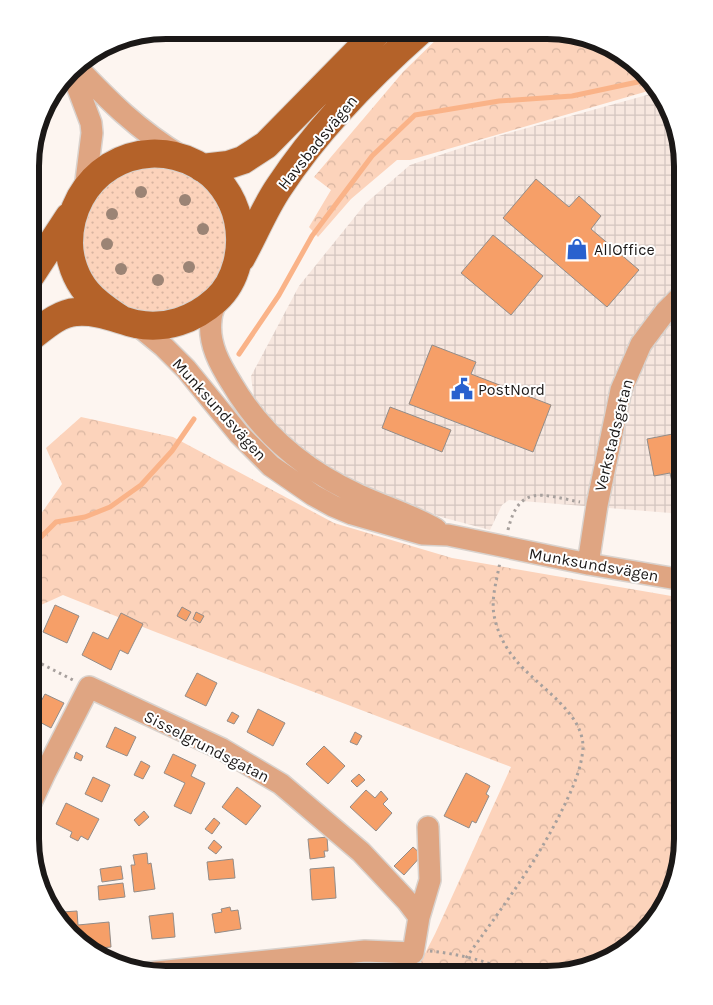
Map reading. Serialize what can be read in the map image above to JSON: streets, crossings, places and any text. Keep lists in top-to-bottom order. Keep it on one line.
{"streets":{"main road":["Havsbadsvägen"],"street":["Munksundsvägen","Verkstadsgatan","Sisselgrundsgatan"]},"crossings":[["Havsbadsvägen","Munksundsvägen"],["Munksundsvägen","Verkstadsgatan"]],"places":{"shop":["AllOffice"],"public building":["PostNord"]}}
